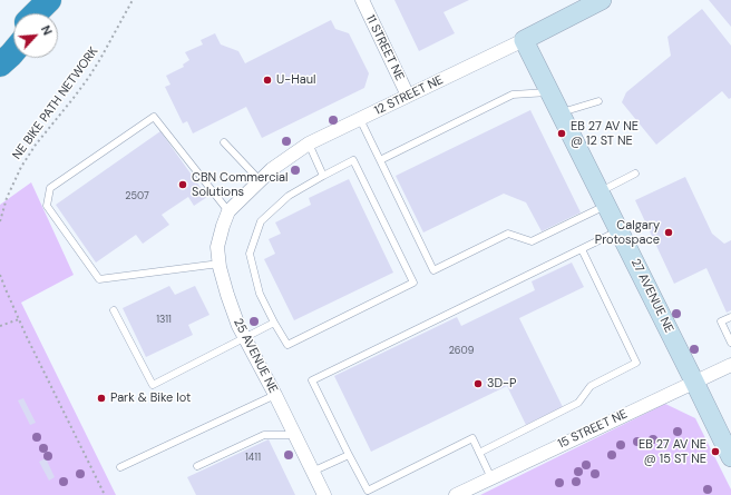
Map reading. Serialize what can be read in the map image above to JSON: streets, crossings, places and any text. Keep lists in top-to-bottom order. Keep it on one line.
{"streets":{"street":["11 STREET NE","12 STREET NE","27 AVENUE NE","25 AVENUE NE","15 STREET NE"],"path":["NE BIKE PATH NETWORK"]},"crossings":[["11 STREET NE","12 STREET NE"],["12 STREET NE","27 AVENUE NE"],["12 STREET NE","25 AVENUE NE"],["27 AVENUE NE","15 STREET NE"]],"places":["U-Haul","EB 27 AV NE @ 12 ST NE","CBN Commercial Solutions","Calgary Protospace","3D-P","Park & Bike lot","EB 27 AV NE @ 15 ST NE"],"house_numbers":["2507","1311","2609","1411"],"north":"top right"}
